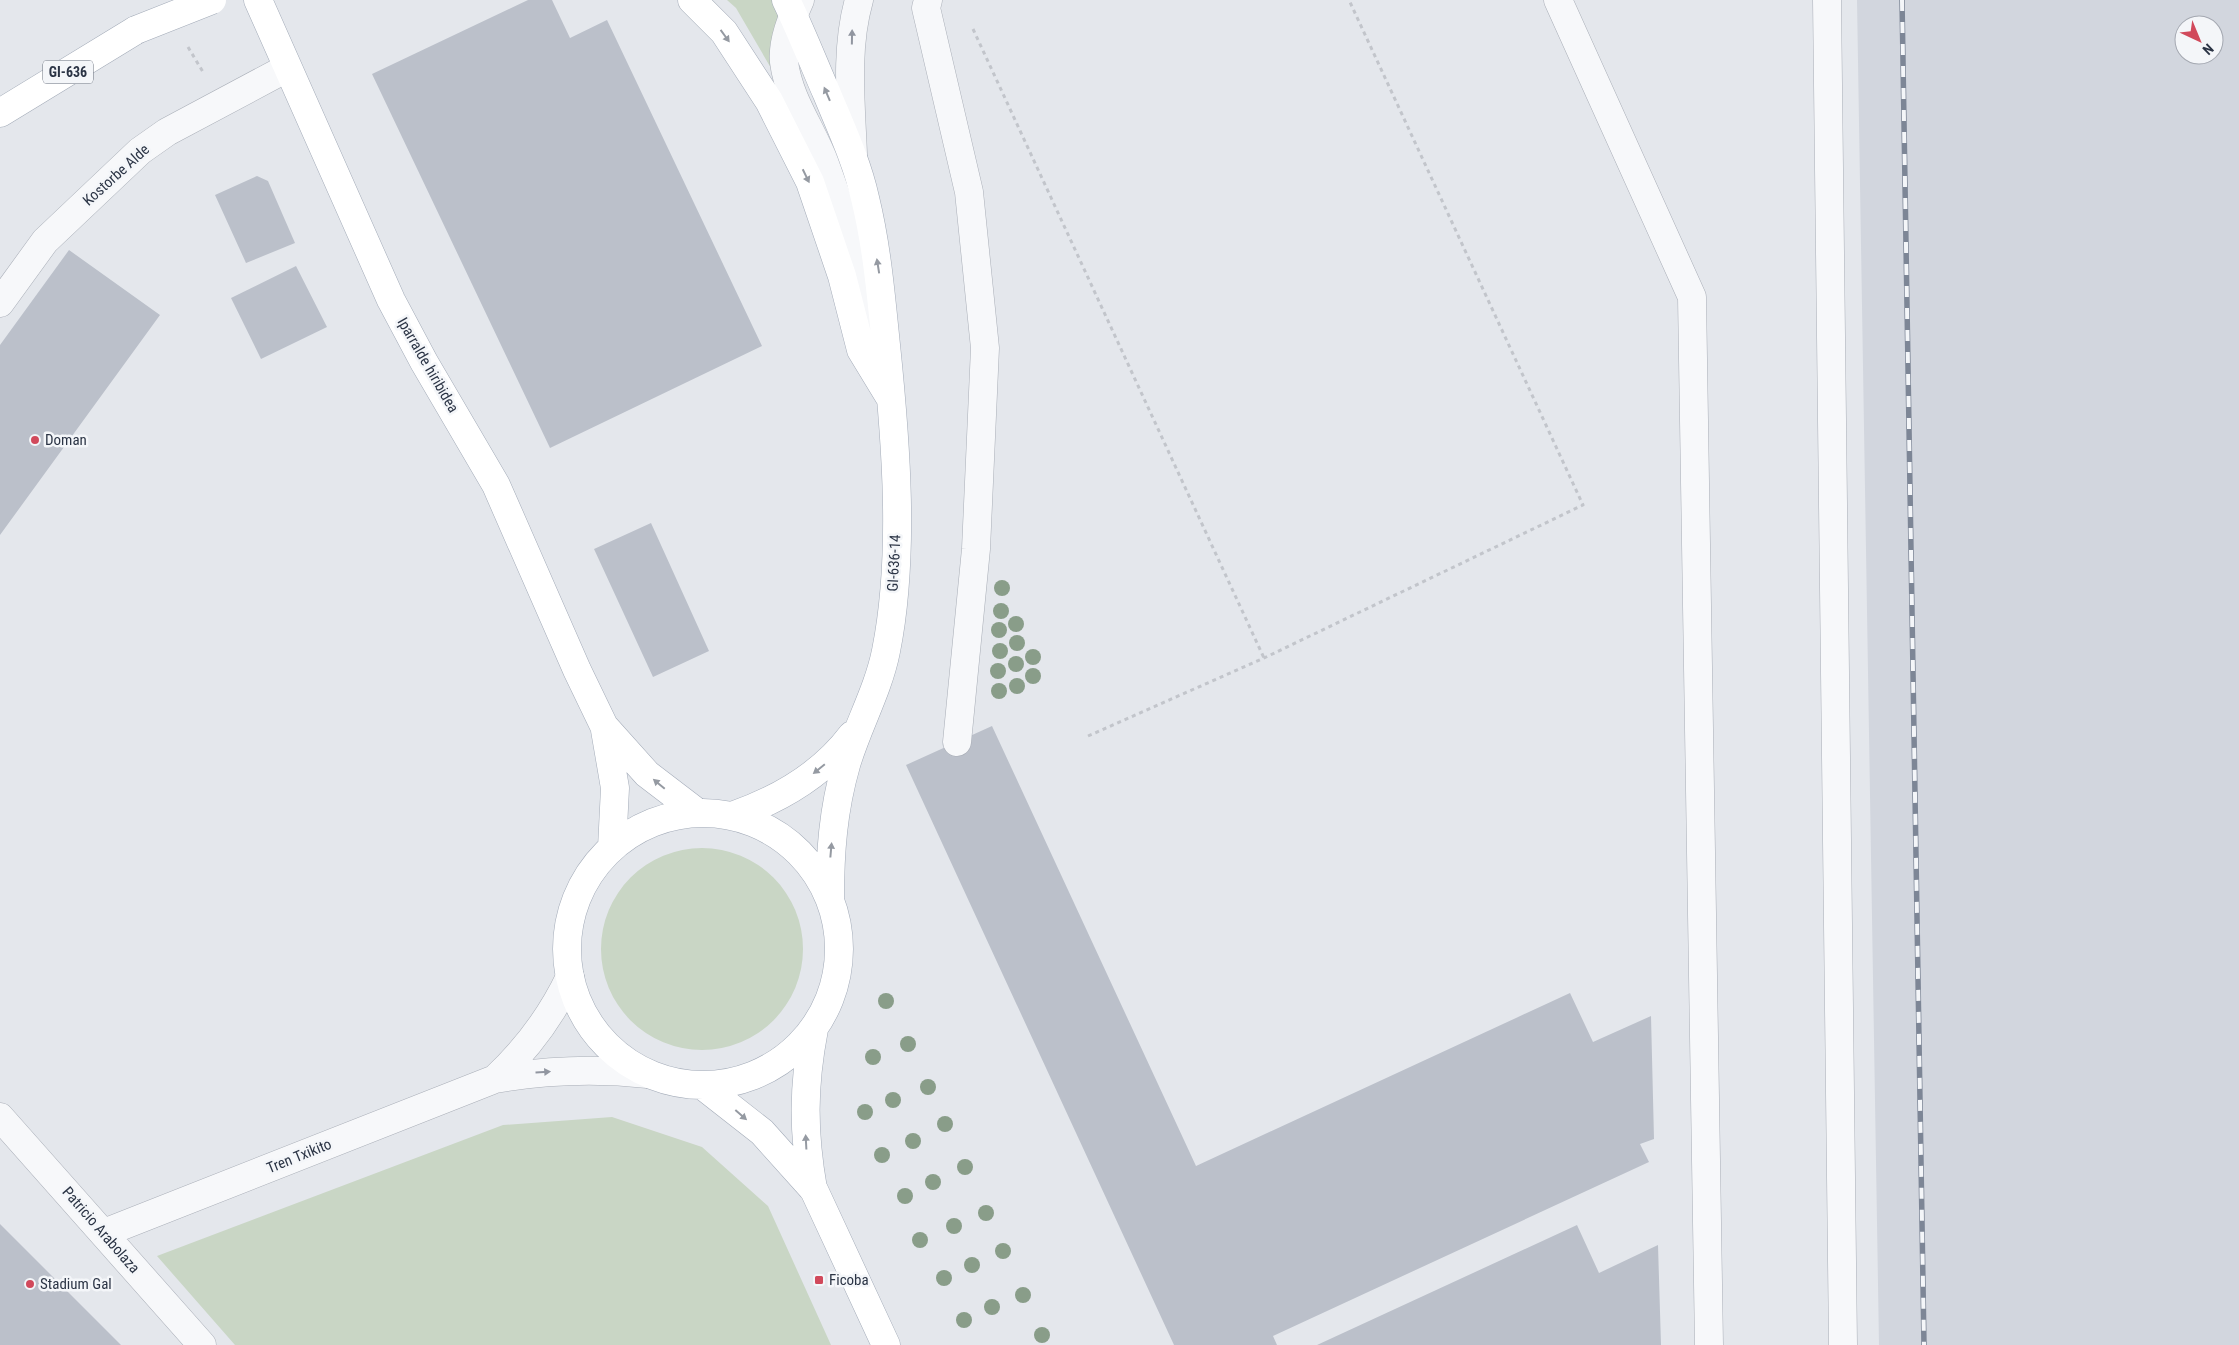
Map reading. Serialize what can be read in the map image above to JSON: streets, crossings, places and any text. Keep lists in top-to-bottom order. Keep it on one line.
{"streets":{"main road":["GI-636","Iparralde hiribidea","GI-636-14"],"street":["Kostorbe Alde","Tren Txikito","Patricio Arabolaza"]},"crossings":[["Kostorbe Alde","Iparralde hiribidea"],["Tren Txikito","Patricio Arabolaza"]],"places":{"other":["Doman","Stadium Gal"],"transit":["Ficoba"]},"north":"bottom right"}
